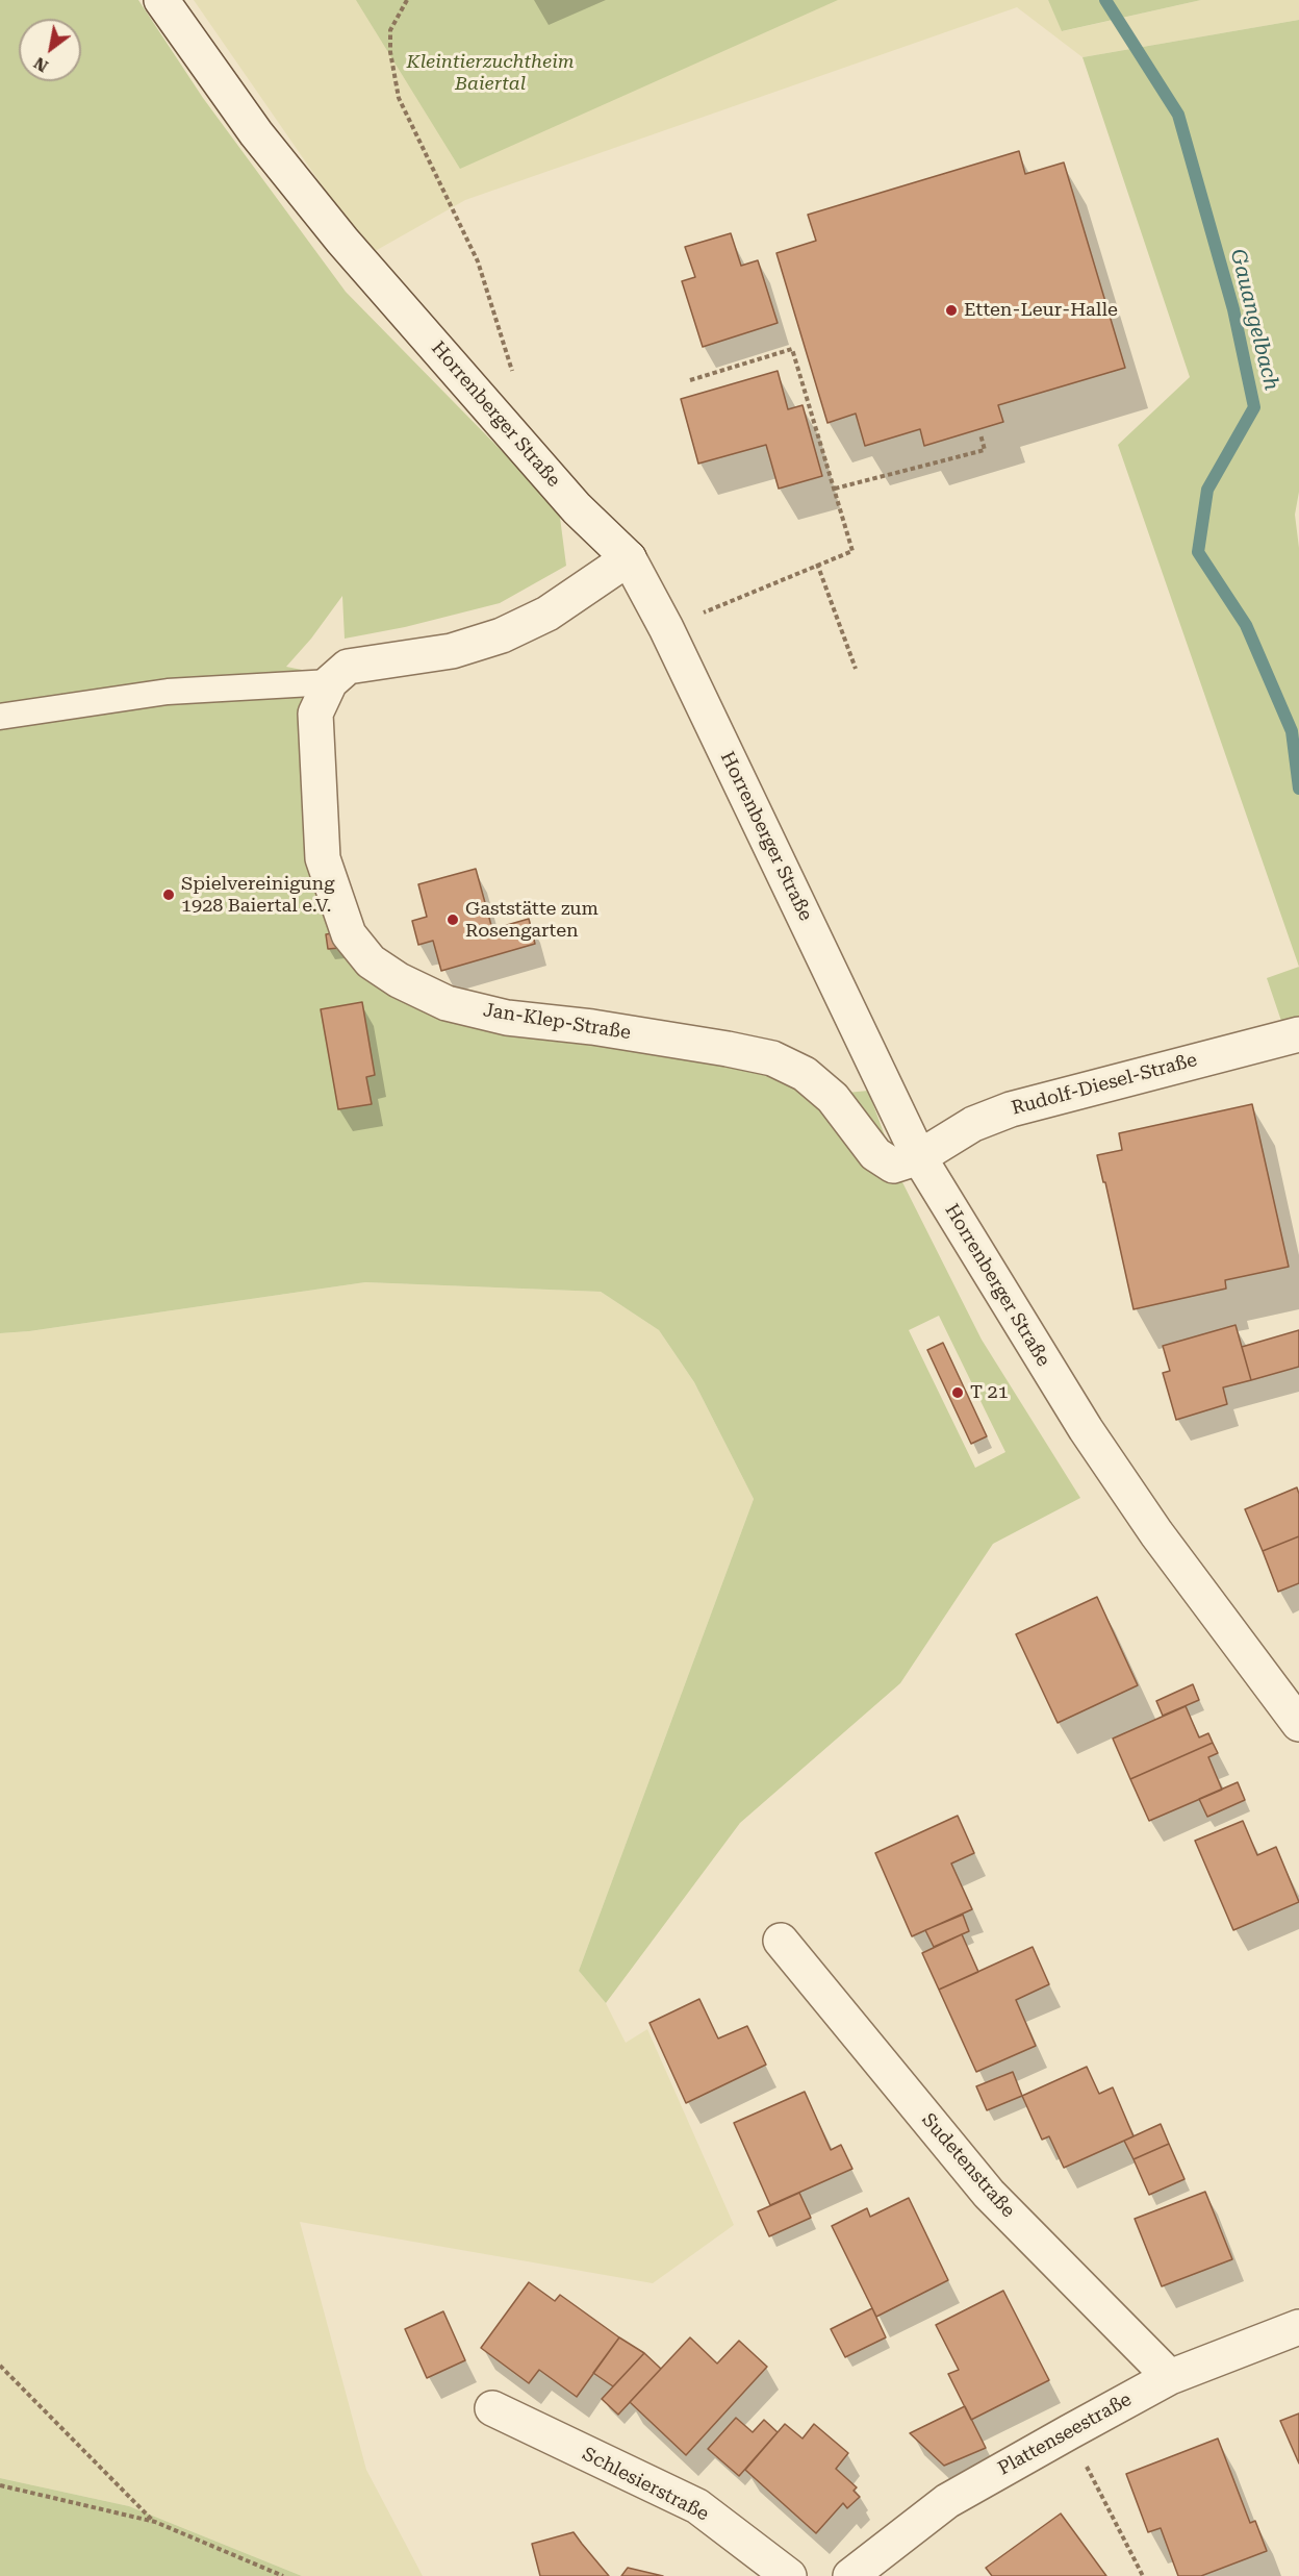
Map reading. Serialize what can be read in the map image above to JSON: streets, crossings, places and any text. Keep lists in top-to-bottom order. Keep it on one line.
{"streets":{"street":["Horrenberger Straße","Jan-Klep-Straße","Rudolf-Diesel-Straße","Sudetenstraße","Plattenseestraße","Schlesierstraße"]},"crossings":[["Horrenberger Straße","Jan-Klep-Straße"],["Horrenberger Straße","Rudolf-Diesel-Straße"],["Jan-Klep-Straße","Rudolf-Diesel-Straße"],["Sudetenstraße","Plattenseestraße"]],"water":["Gauangelbach"],"parks":["Kleintierzuchtheim Baiertal"],"places":["Etten-Leur-Halle","Spielvereinigung 1928 Baiertal e.V.","Gaststätte zum Rosengarten","T 21"],"north":"bottom left"}
